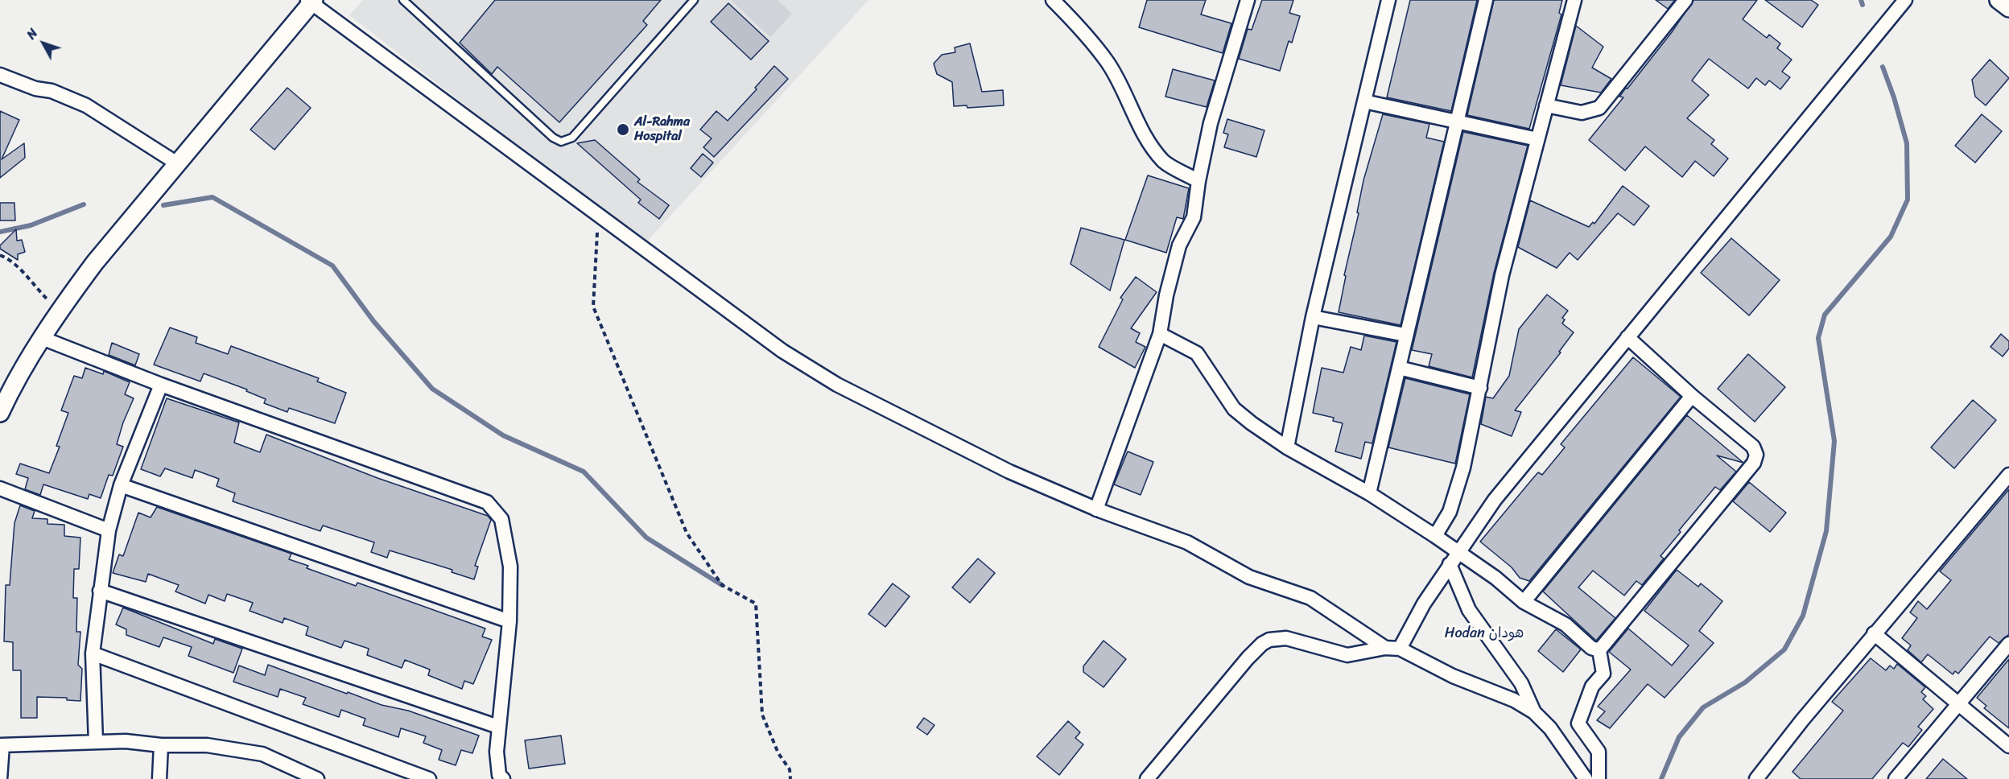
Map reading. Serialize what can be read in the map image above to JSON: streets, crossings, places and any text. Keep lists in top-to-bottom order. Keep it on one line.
{"districts":["Hodan هودان"],"places":["Al-Rahma Hospital"],"north":"top left"}
